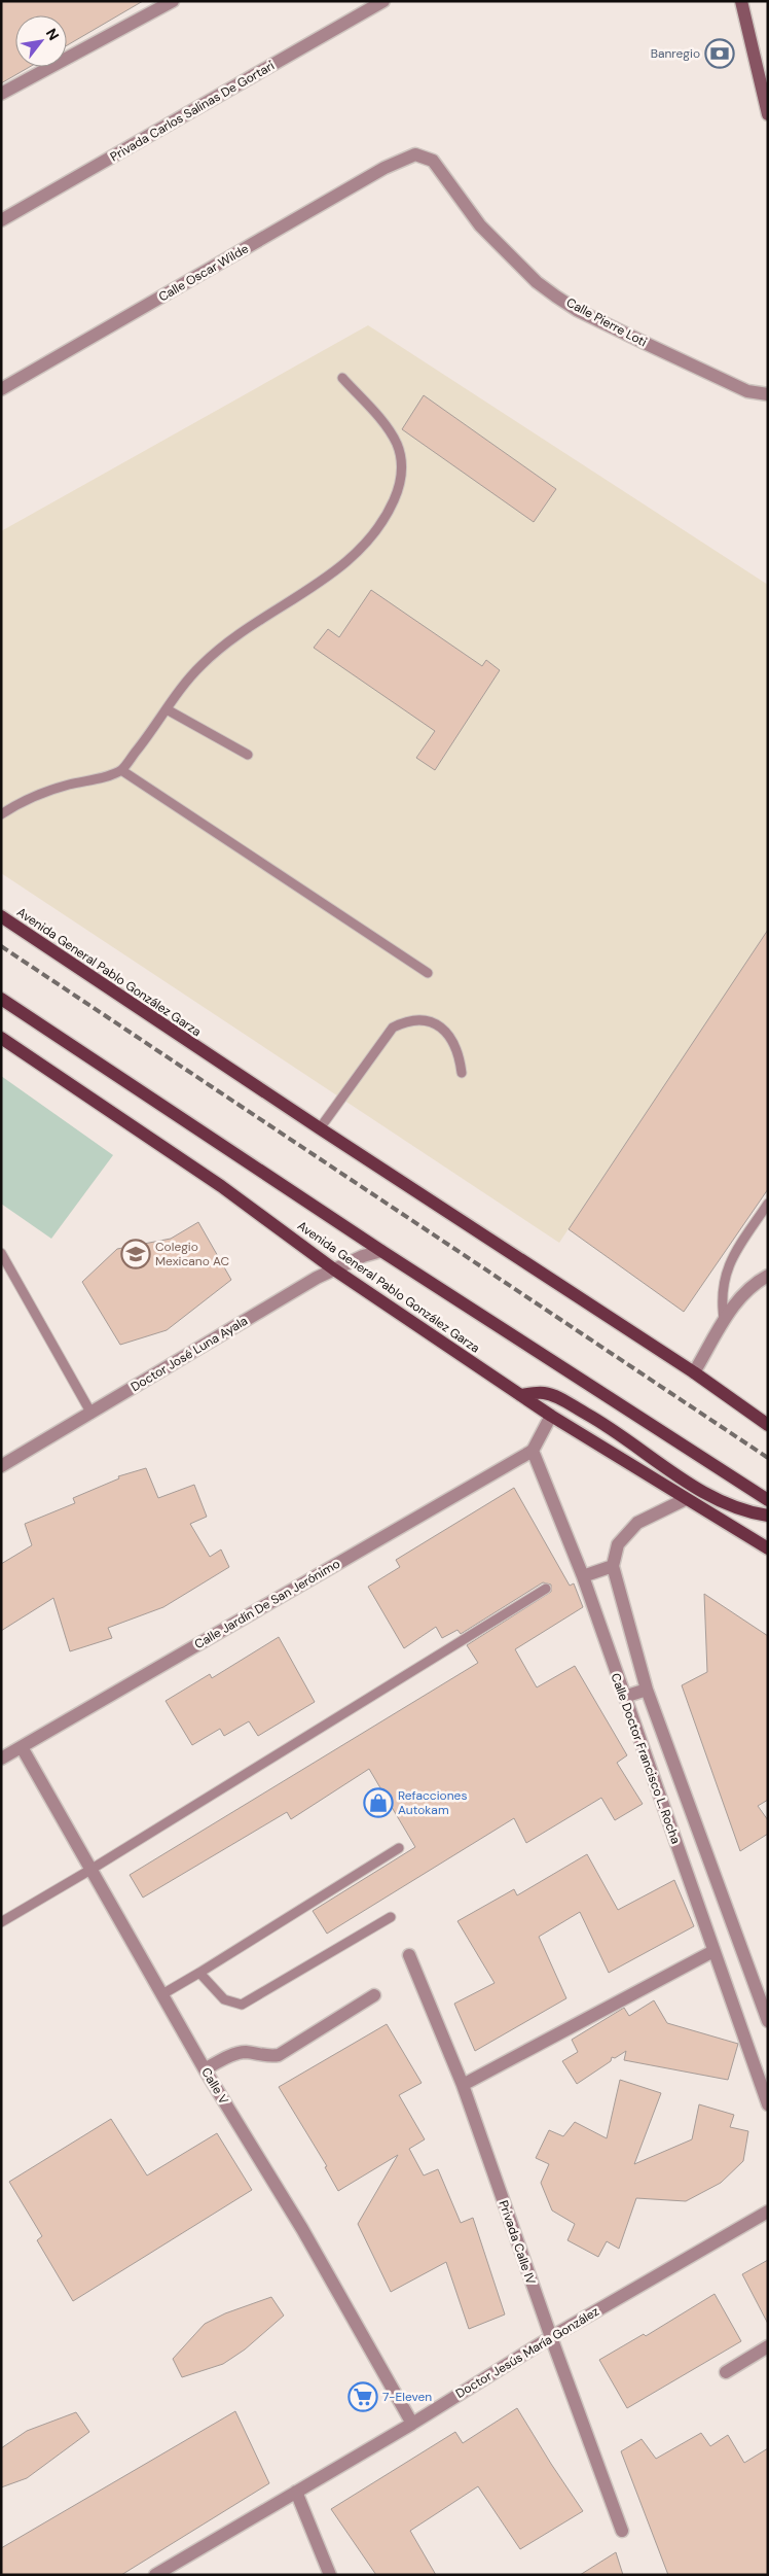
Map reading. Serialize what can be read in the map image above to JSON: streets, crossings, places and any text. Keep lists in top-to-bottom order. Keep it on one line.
{"streets":{"main road":["Avenida General Pablo González Garza"],"street":["Privada Carlos Salinas De Gortari","Calle Oscar Wilde","Calle Pierre Loti","Doctor José Luna Ayala","Calle Jardín De San Jerónimo","Calle Doctor Francisco L. Rocha","Calle V","Privada Calle IV","Doctor Jesús María González"]},"crossings":[["Calle Oscar Wilde","Calle Pierre Loti"],["Avenida General Pablo González Garza","Doctor José Luna Ayala"],["Calle Jardín De San Jerónimo","Calle Doctor Francisco L. Rocha"],["Calle Jardín De San Jerónimo","Calle V"],["Calle V","Doctor Jesús María González"],["Privada Calle IV","Doctor Jesús María González"]],"places":{"bank":["Banregio"],"school or university":["Colegio Mexicano AC"],"shop":["Refacciones Autokam"],"supermarket":["7-Eleven"]},"north":"top right"}
